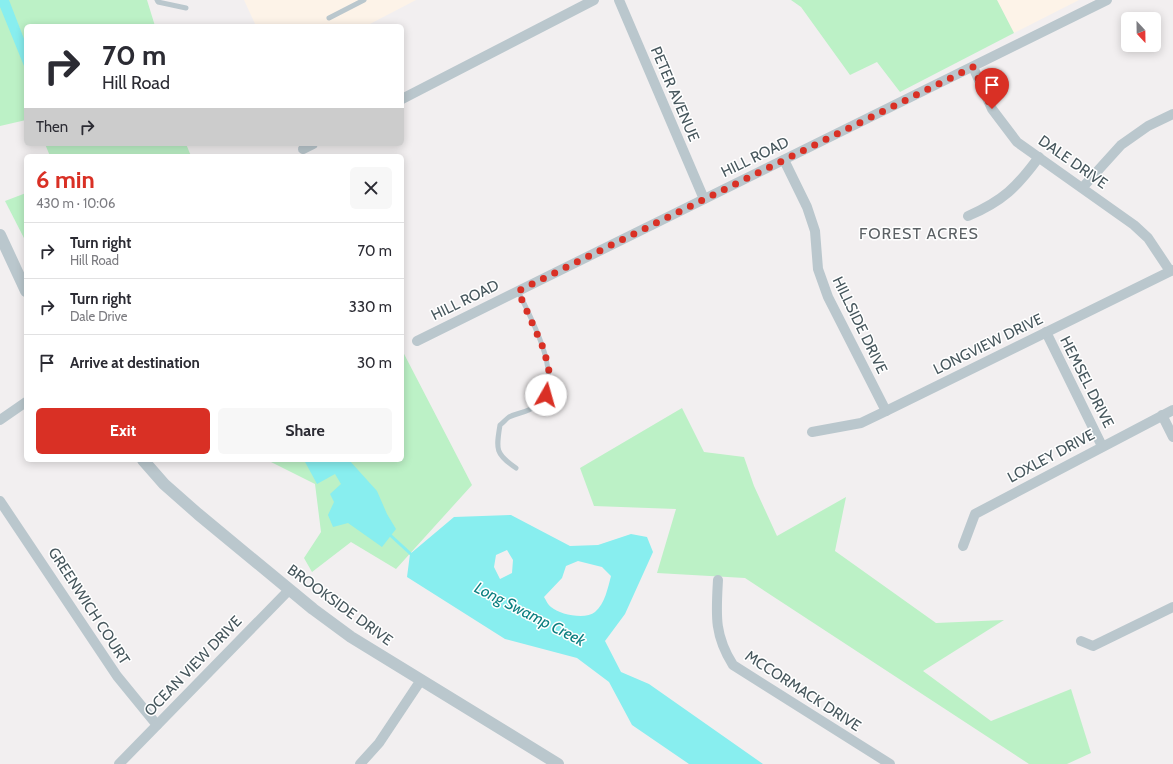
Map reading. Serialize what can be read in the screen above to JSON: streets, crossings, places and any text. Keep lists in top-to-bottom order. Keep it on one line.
{"streets":{"street":["PETER AVENUE","HILL ROAD","DALE DRIVE","HILLSIDE DRIVE","LONGVIEW DRIVE","HEMSEL DRIVE","LOXLEY DRIVE","BROOKSIDE DRIVE","GREENWICH COURT","OCEAN VIEW DRIVE","MCCORMACK DRIVE"]},"crossings":[["PETER AVENUE","HILL ROAD"],["HILL ROAD","DALE DRIVE"],["HILL ROAD","HILLSIDE DRIVE"],["DALE DRIVE","LONGVIEW DRIVE"],["HILLSIDE DRIVE","LONGVIEW DRIVE"],["LONGVIEW DRIVE","HEMSEL DRIVE"],["HEMSEL DRIVE","LOXLEY DRIVE"],["BROOKSIDE DRIVE","OCEAN VIEW DRIVE"],["GREENWICH COURT","OCEAN VIEW DRIVE"]],"districts":["FOREST ACRES"],"water":["Long Swamp Creek"],"north":"bottom","page":{"turn":["70 m","Hill Road"],"then":"Then","heading":["6 min","430 m · 10:06"],"list":[{"name":"Turn right","note":"Hill Road","value":"70 m"},{"name":"Turn right","note":"Dale Drive","value":"330 m"},{"name":"Arrive at destination","value":"30 m"}],"buttons":["Exit","Share"]}}
